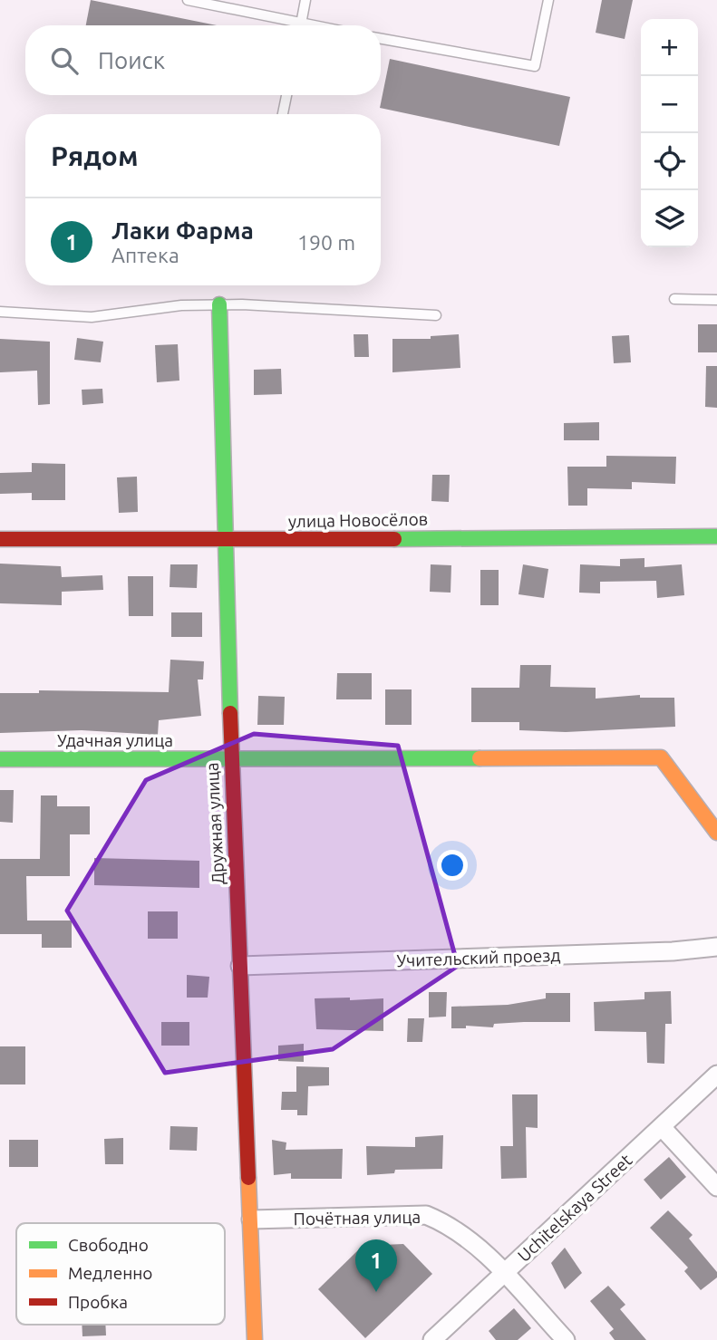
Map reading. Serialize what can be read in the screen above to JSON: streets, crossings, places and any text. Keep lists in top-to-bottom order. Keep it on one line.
{"streets":{"street":["улица Новосёлов","Удачная улица","Дружная улица","Учительский проезд","Uchitelskaya Street","Почётная улица"]},"crossings":[["улица Новосёлов","Дружная улица"],["Удачная улица","Дружная улица"],["Дружная улица","Учительский проезд"],["Дружная улица","Почётная улица"],["Uchitelskaya Street","Почётная улица"]],"legend":["Свободно","Медленно","Пробка"],"page":{"map_buttons":["+","−"],"search":"Поиск","heading":"Рядом","list":[{"mark":"1","name":"Лаки Фарма","note":"Аптека","value":"190 m"}],"pins":"1"}}
